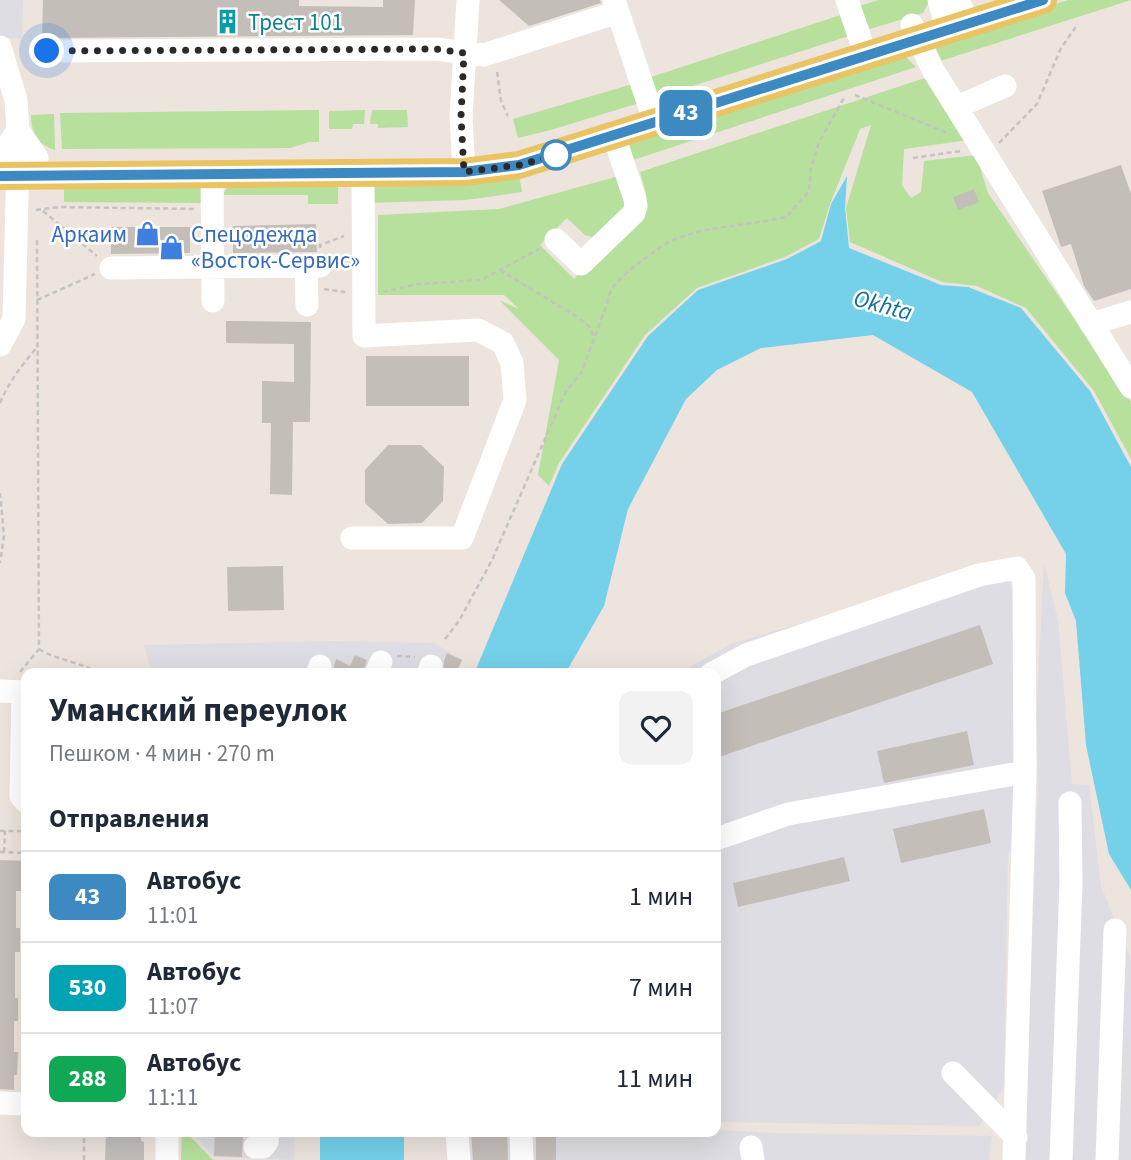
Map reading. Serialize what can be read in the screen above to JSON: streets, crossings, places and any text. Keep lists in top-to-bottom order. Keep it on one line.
{"water":["Okhta"],"places":{"building":["Трест 101"],"shop":["Аркаим","Спецодежда «Восток-Сервис»"]},"lines":["bus line 43"],"page":{"on_map":"43","heading":[["Уманский переулок","Пешком · 4 мин · 270 m"],"Отправления"],"list":[{"mark":"43","name":"Автобус","note":"11:01","value":"1 мин"},{"mark":"530","name":"Автобус","note":"11:07","value":"7 мин"},{"mark":"288","name":"Автобус","note":"11:11","value":"11 мин"}]}}
